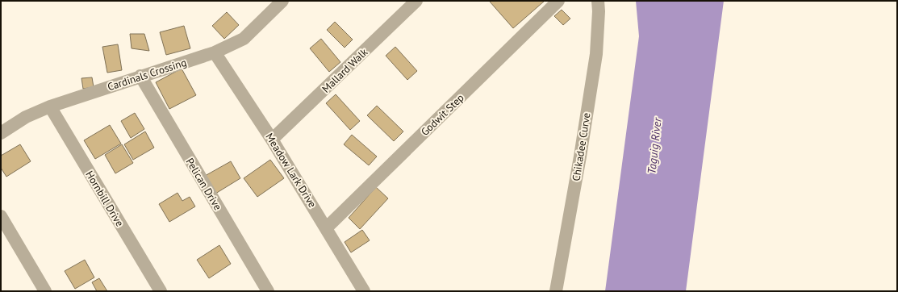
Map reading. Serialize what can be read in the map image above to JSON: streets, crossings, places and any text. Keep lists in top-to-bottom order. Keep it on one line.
{"streets":{"street":["Mallard Walk","Cardinals Crossing","Godwit Step","Chikadee Curve","Meadow Lark Drive","Pelican Drive","Hornbill Drive"]},"crossings":[["Mallard Walk","Meadow Lark Drive"],["Cardinals Crossing","Meadow Lark Drive"],["Cardinals Crossing","Pelican Drive"],["Cardinals Crossing","Hornbill Drive"],["Godwit Step","Meadow Lark Drive"]],"water":["Taguig River"]}
